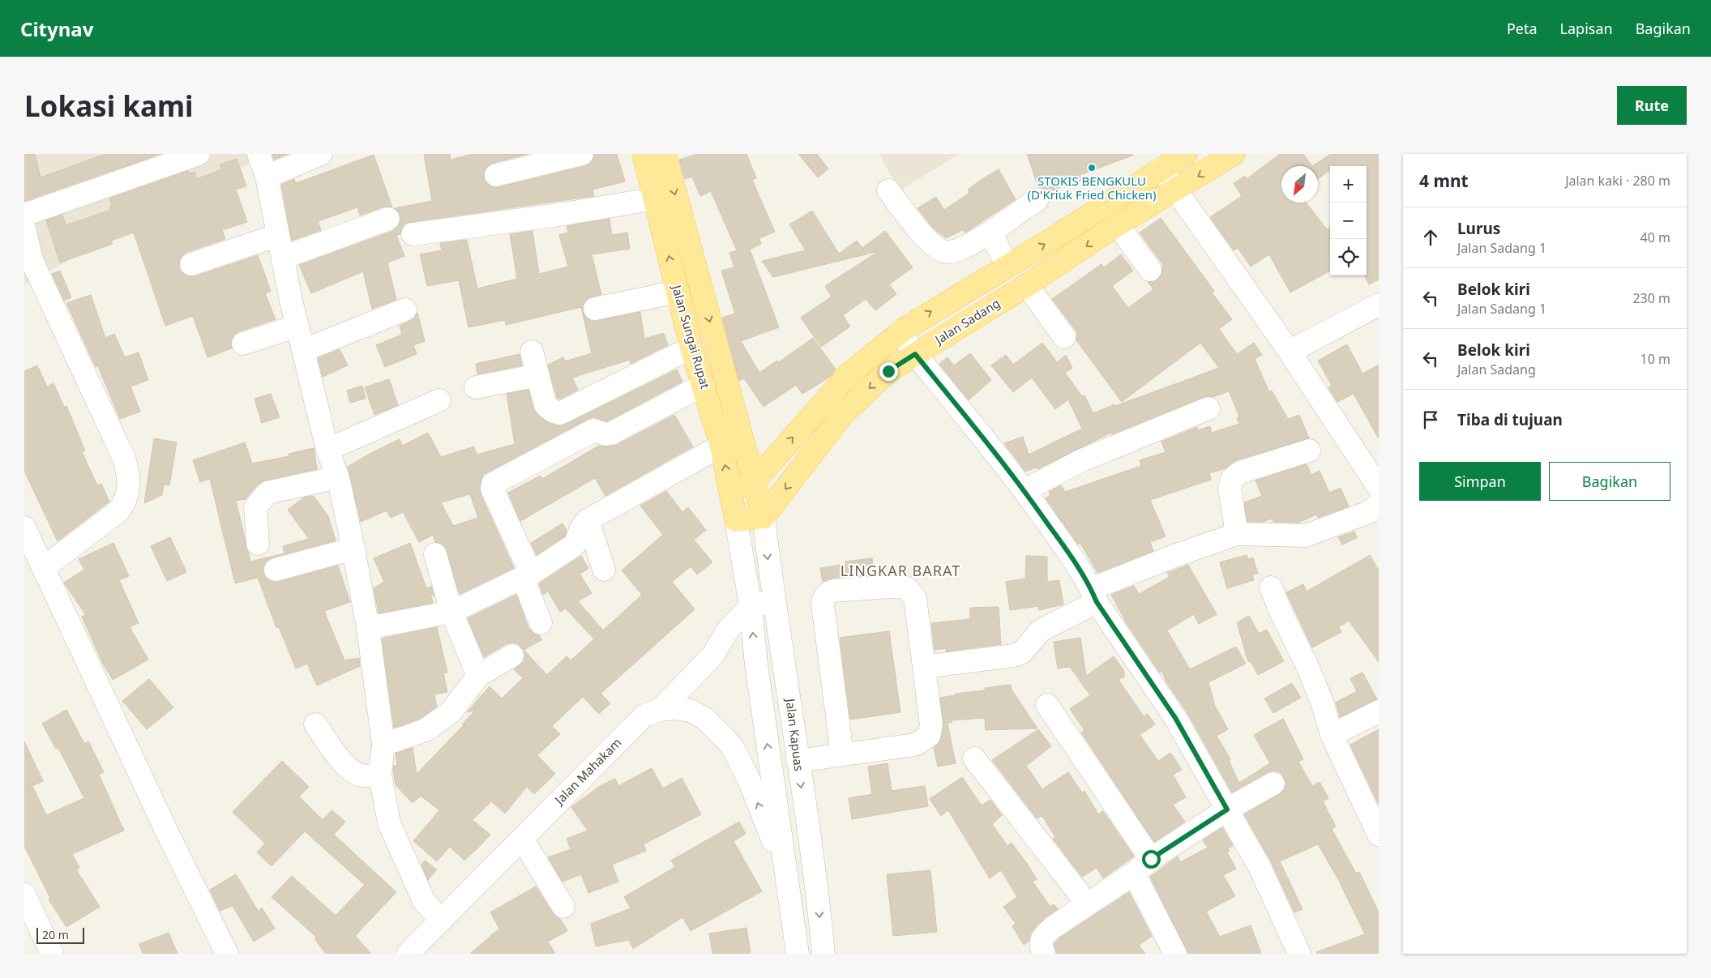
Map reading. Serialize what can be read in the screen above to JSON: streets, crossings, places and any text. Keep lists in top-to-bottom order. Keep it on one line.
{"streets":{"main road":["Jalan Sadang","Jalan Sungai Rupat"],"street":["Jalan Kapuas","Jalan Mahakam"]},"crossings":[["Jalan Sadang","Jalan Sungai Rupat"],["Jalan Sadang","Jalan Kapuas"],["Jalan Sungai Rupat","Jalan Kapuas"]],"districts":["LINGKAR BARAT"],"places":["STOKIS BENGKULU (D'Kriuk Fried Chicken)"],"scale_bar":"20 m","north":"bottom left","page":{"header":"Citynav","nav":["Peta","Lapisan","Bagikan"],"buttons":["Rute",["Simpan","Bagikan"]],"title":"Lokasi kami","heading":["4 mnt","Jalan kaki · 280 m"],"map_buttons":["+","−"],"list":[["Lurus","Jalan Sadang 1","40 m"],["Belok kiri","Jalan Sadang 1","230 m"],["Belok kiri","Jalan Sadang","10 m"],"Tiba di tujuan"],"scale":"20 m"}}
